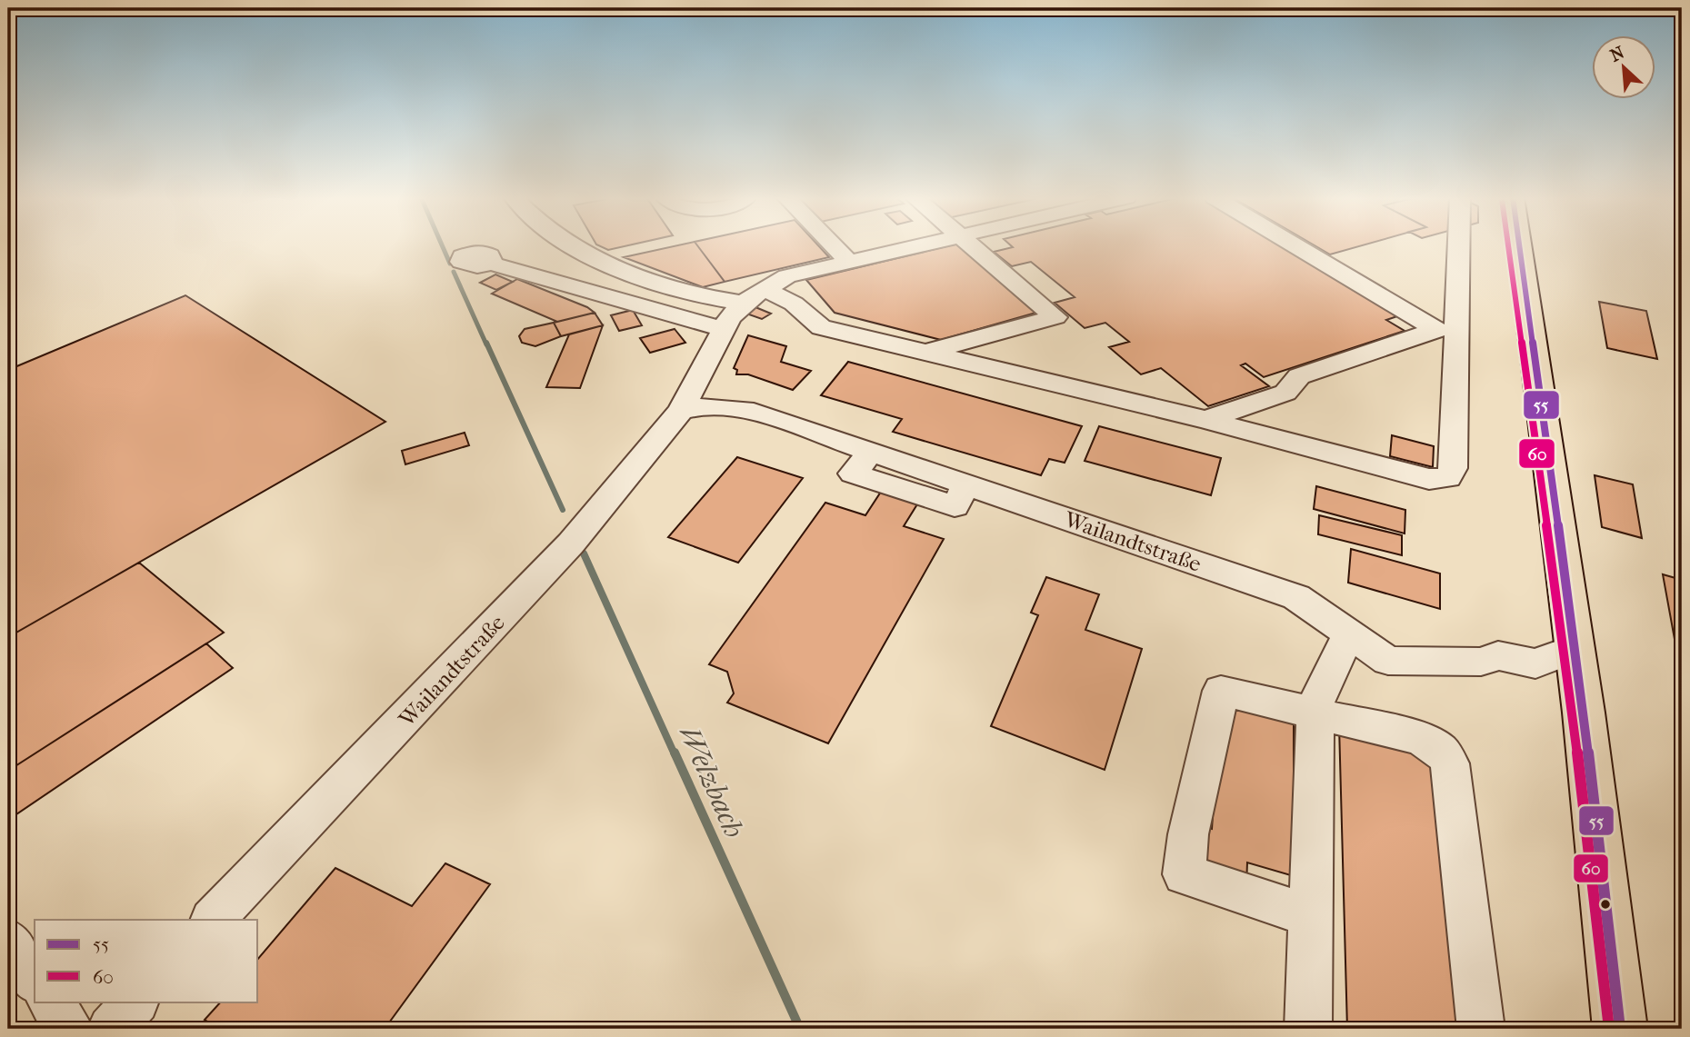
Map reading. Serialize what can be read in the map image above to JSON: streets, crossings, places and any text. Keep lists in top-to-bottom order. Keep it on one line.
{"streets":{"street":["Wailandtstraße"]},"water":["Welzbach"],"lines":["transit line 55","transit line 60"],"legend":["55","60"],"north":"top left"}
